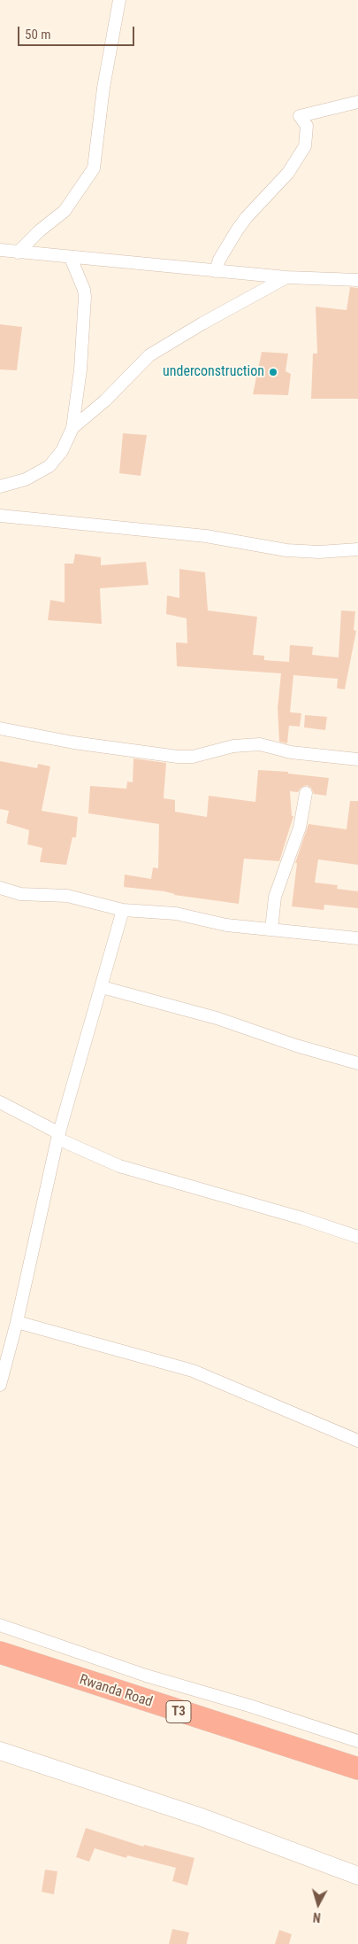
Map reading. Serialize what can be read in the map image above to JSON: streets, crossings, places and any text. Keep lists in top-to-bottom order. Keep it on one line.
{"streets":{"highway":["Rwanda Road","T3"]},"places":["underconstruction"],"scale_bar":"50 m","north":"bottom"}
